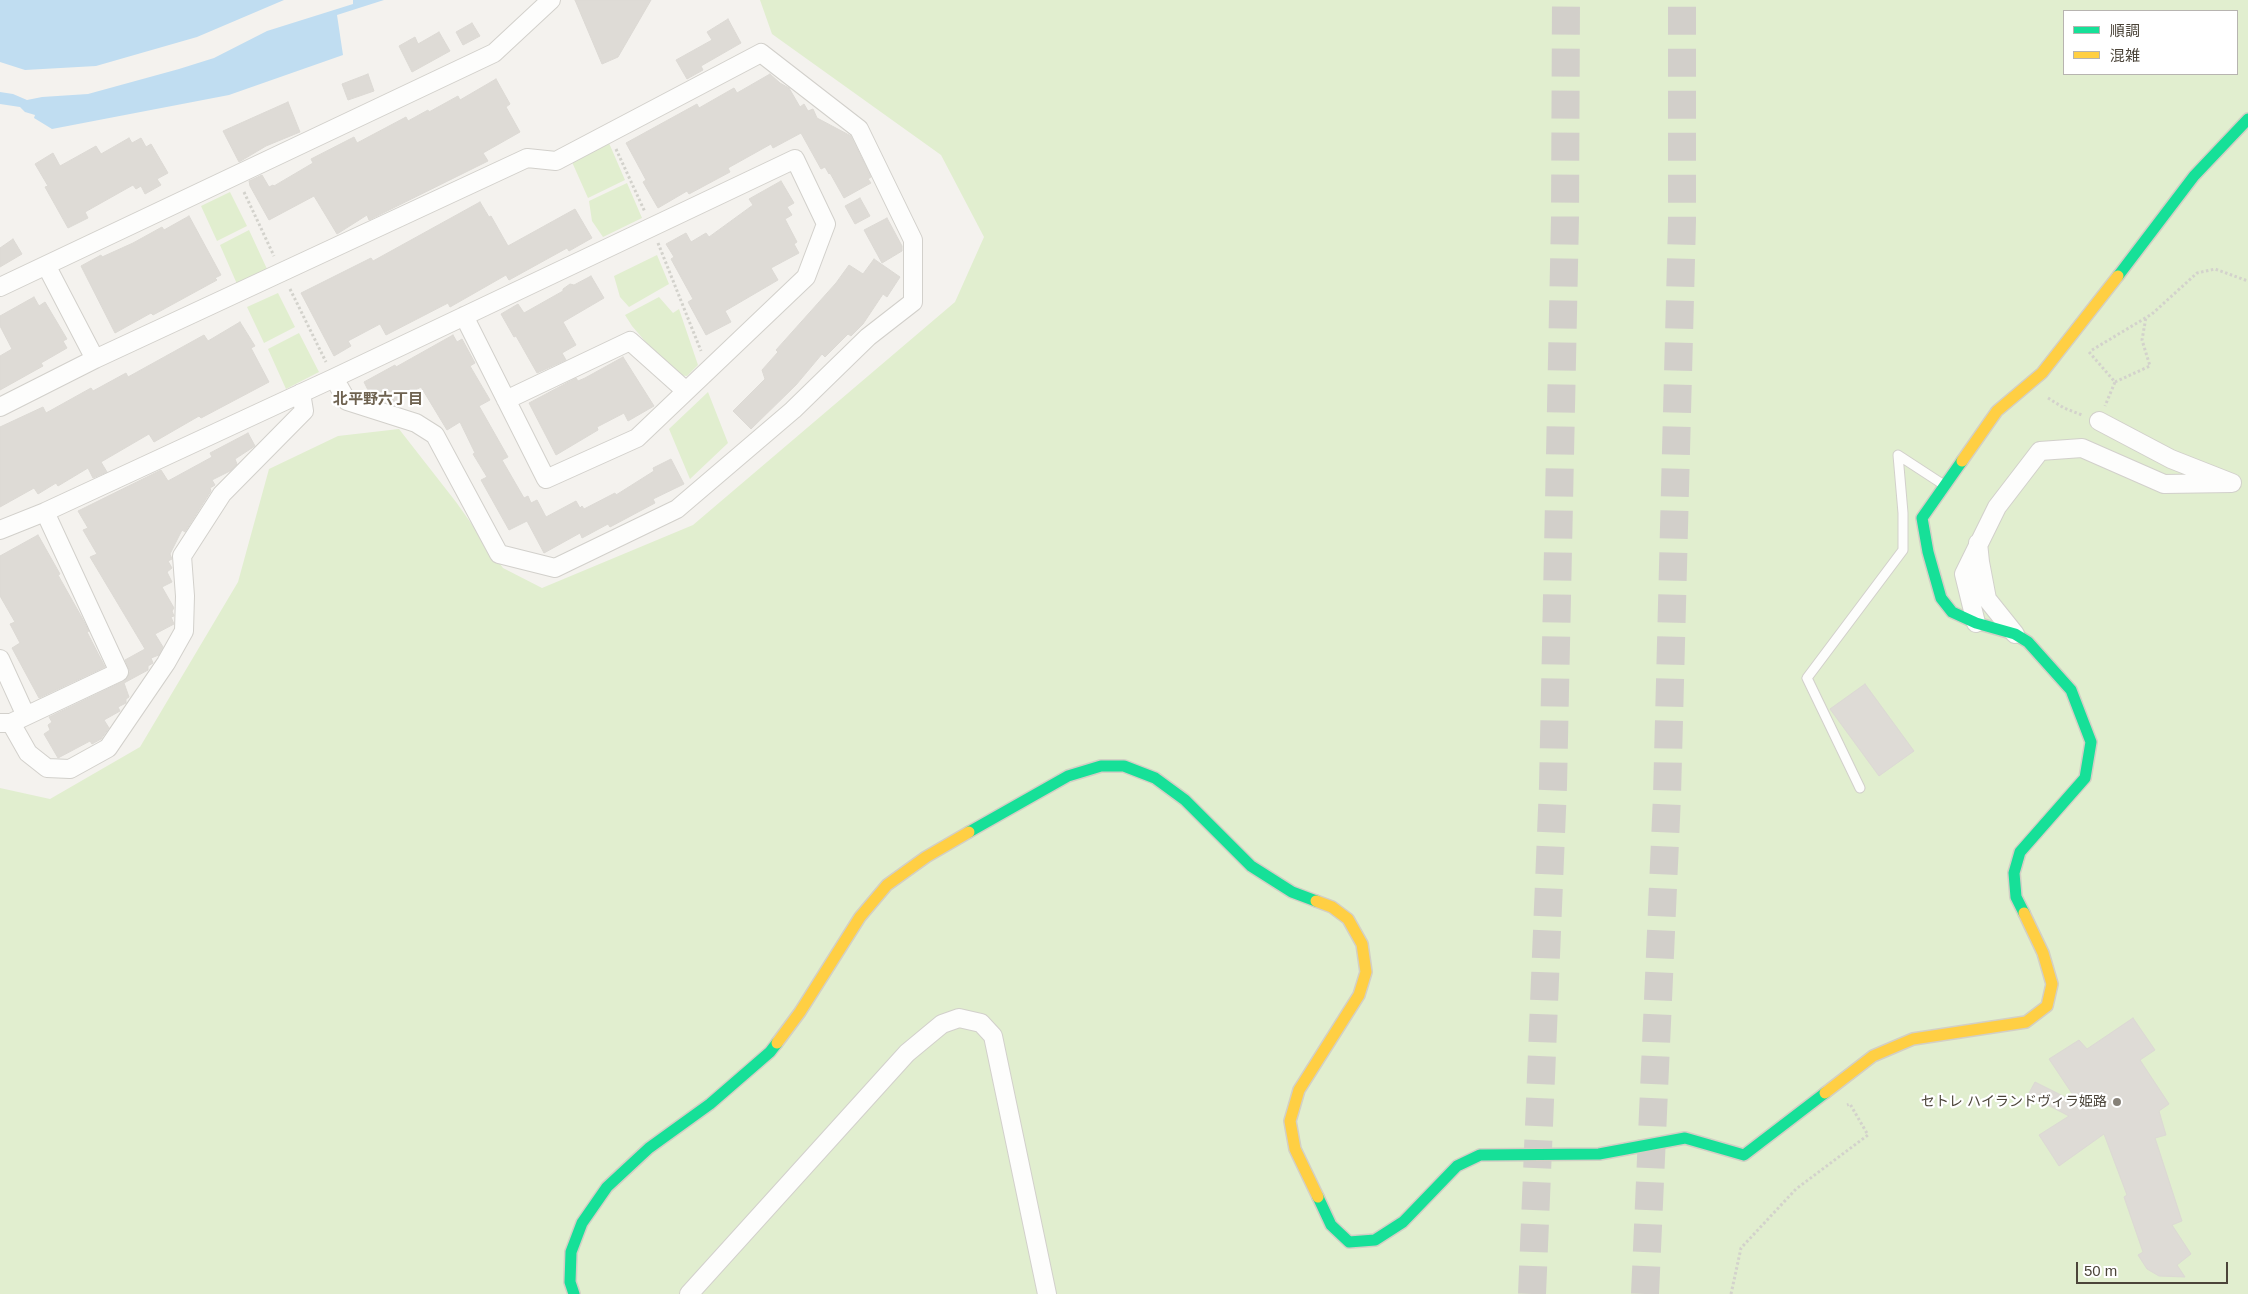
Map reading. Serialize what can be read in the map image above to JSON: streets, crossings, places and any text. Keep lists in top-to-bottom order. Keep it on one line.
{"districts":["北平野六丁目"],"places":["セトレ ハイランドヴィラ姫路"],"legend":["順調","混雑"],"scale_bar":"50 m"}
